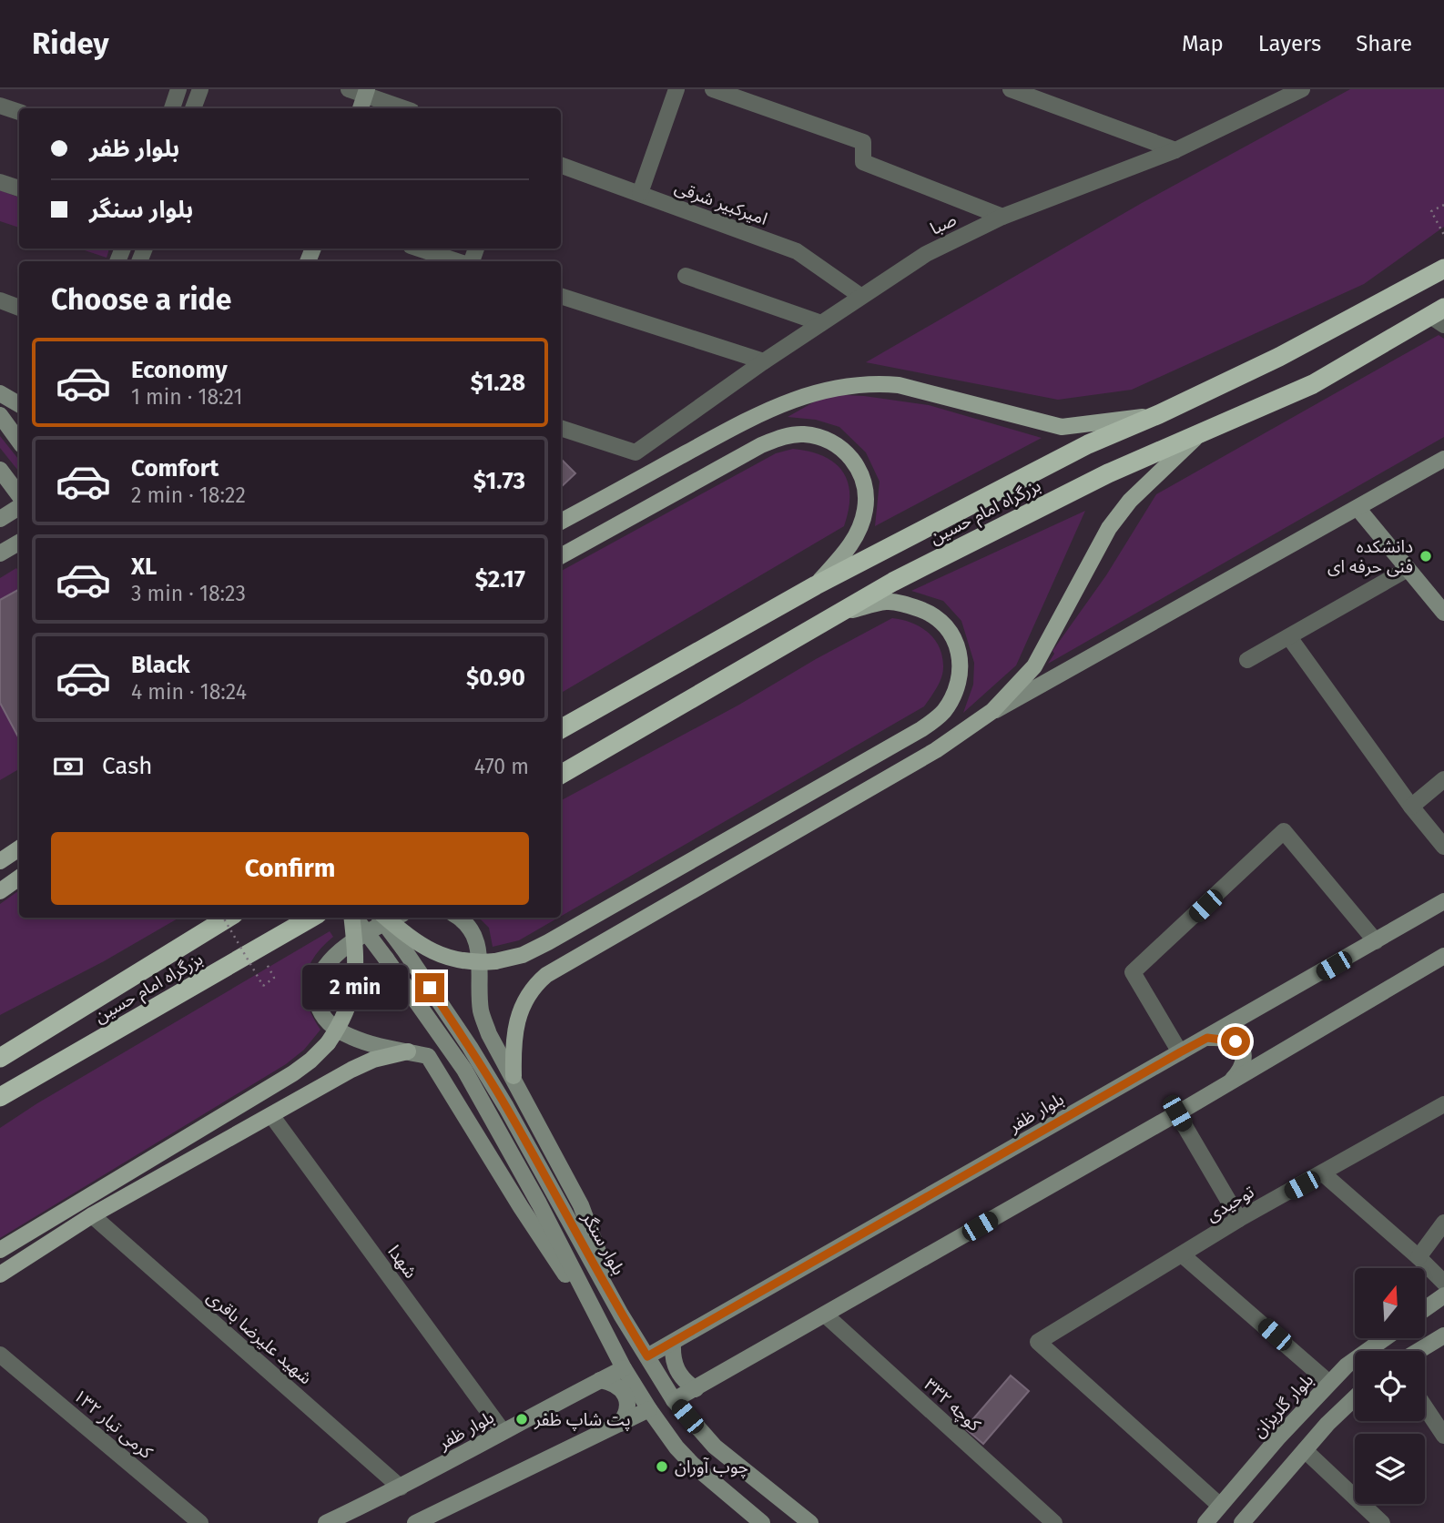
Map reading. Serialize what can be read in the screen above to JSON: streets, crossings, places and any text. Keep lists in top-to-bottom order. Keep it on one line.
{"streets":{"highway":["بزرگراه امام حسین"],"street":["امیرکبیر شرقی","صبا","بلوار ظفر","توحیدی","بلوار سنگر","شهدا","شهید علیرضا باقری","کوچه ۳۳۲","بلوار گلریزان","کرمی تبار ۱۳۲"]},"crossings":[["امیرکبیر شرقی","صبا"],["بلوار ظفر","بلوار سنگر"],["بلوار ظفر","شهدا"],["بلوار ظفر","شهید علیرضا باقری"],["توحیدی","بلوار گلریزان"]],"places":["دانشکده فنی حرفه ای","پت شاپ ظفر","چوب آوران"],"north":"top","page":{"header":"Ridey","nav":["Map","Layers","Share"],"banner":["بلوار ظفر","بلوار سنگر"],"heading":"Choose a ride","list":[{"name":"Economy","note":"1 min · 18:21","value":"$1.28"},{"name":"Comfort","note":"2 min · 18:22","value":"$1.73"},{"name":"XL","note":"3 min · 18:23","value":"$2.17"},{"name":"Black","note":"4 min · 18:24","value":"$0.90"}],"pay":["Cash","470 m"],"buttons":"Confirm","bubble":"2 min"}}
